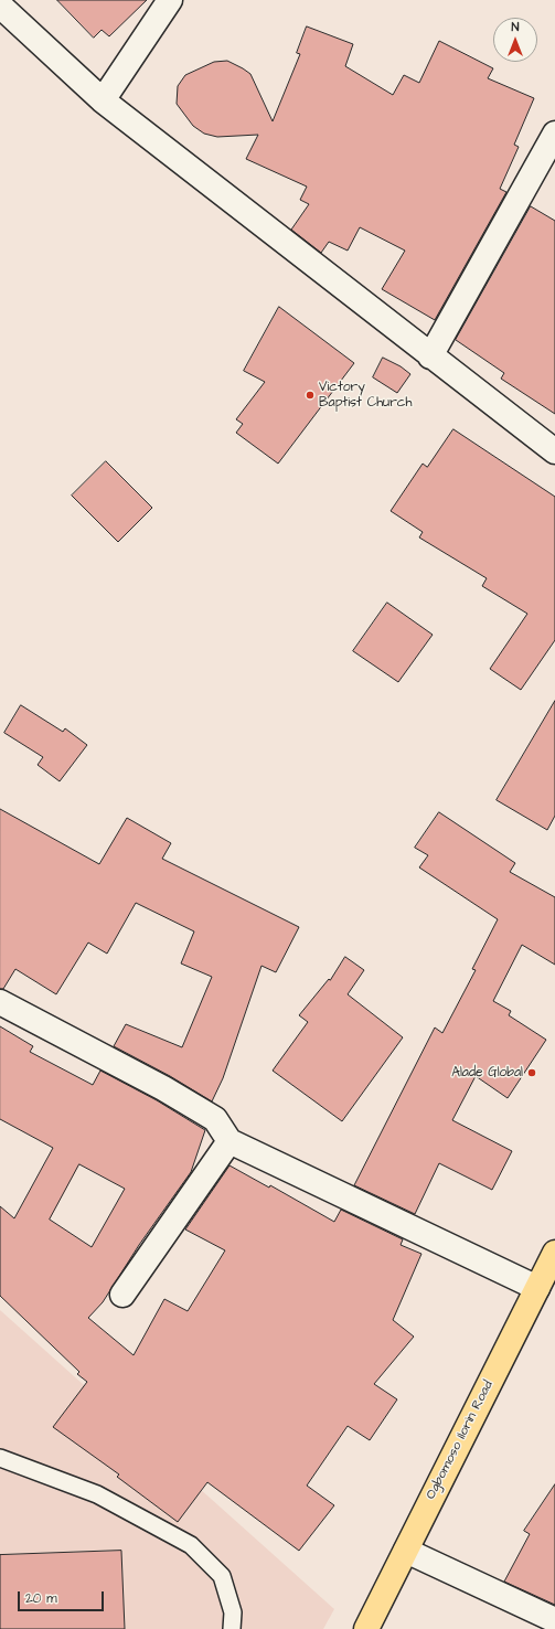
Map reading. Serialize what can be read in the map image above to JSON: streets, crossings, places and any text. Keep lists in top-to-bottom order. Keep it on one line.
{"streets":{"highway":["Ogbomoso Ilorin Road"]},"places":["Victory Baptist Church","Alade Global"],"scale_bar":"20 m","north":"top"}
